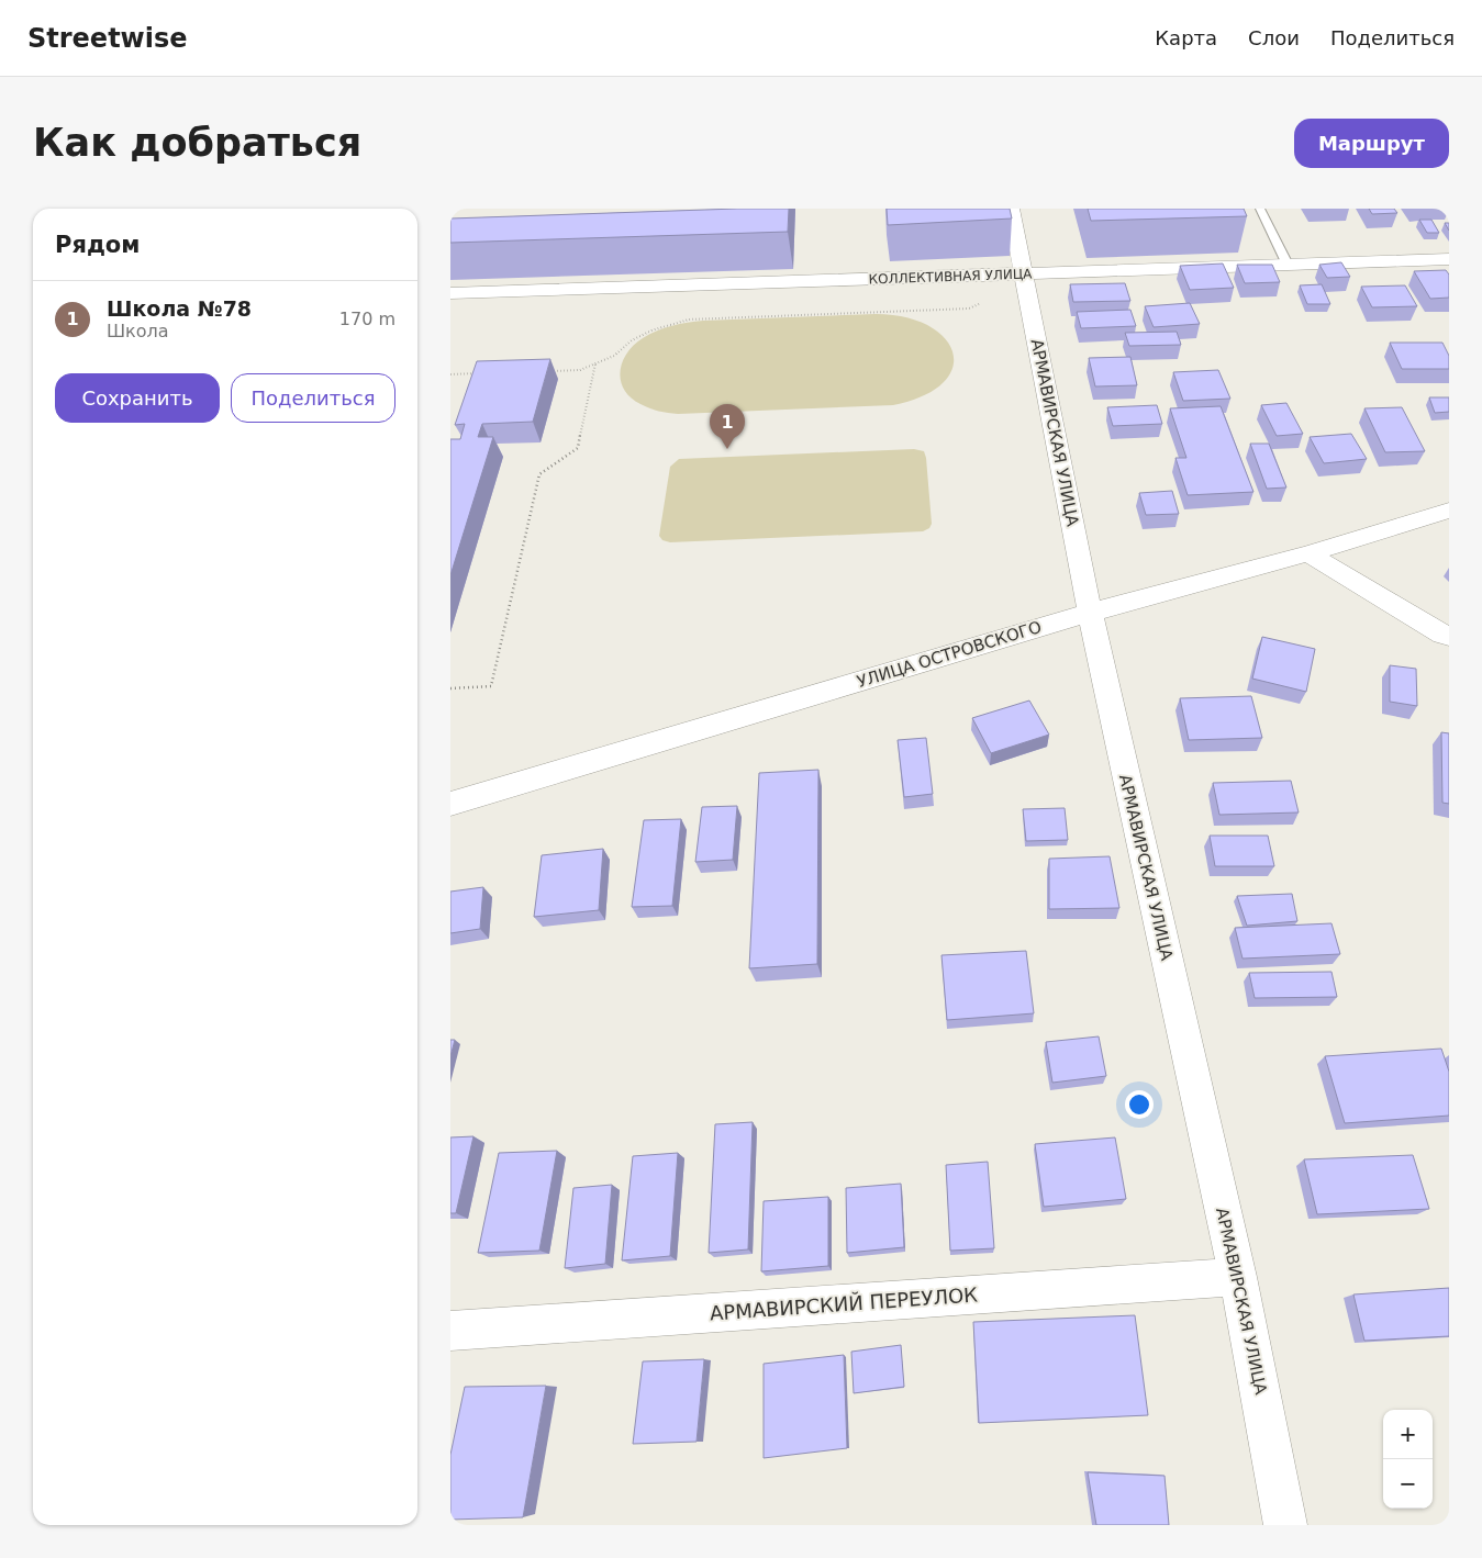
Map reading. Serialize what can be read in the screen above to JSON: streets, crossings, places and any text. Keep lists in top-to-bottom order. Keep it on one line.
{"streets":{"street":["КОЛЛЕКТИВНАЯ УЛИЦА","АРМАВИРСКАЯ УЛИЦА","УЛИЦА ОСТРОВСКОГО","АРМАВИРСКИЙ ПЕРЕУЛОК"]},"crossings":[["КОЛЛЕКТИВНАЯ УЛИЦА","АРМАВИРСКАЯ УЛИЦА"],["АРМАВИРСКАЯ УЛИЦА","УЛИЦА ОСТРОВСКОГО"],["АРМАВИРСКАЯ УЛИЦА","АРМАВИРСКИЙ ПЕРЕУЛОК"]],"page":{"header":"Streetwise","nav":["Карта","Слои","Поделиться"],"buttons":["Маршрут",["Сохранить","Поделиться"]],"title":"Как добраться","heading":"Рядом","list":[{"mark":"1","name":"Школа №78","note":"Школа","value":"170 m"}],"pins":"1","map_buttons":["+","−"]}}
